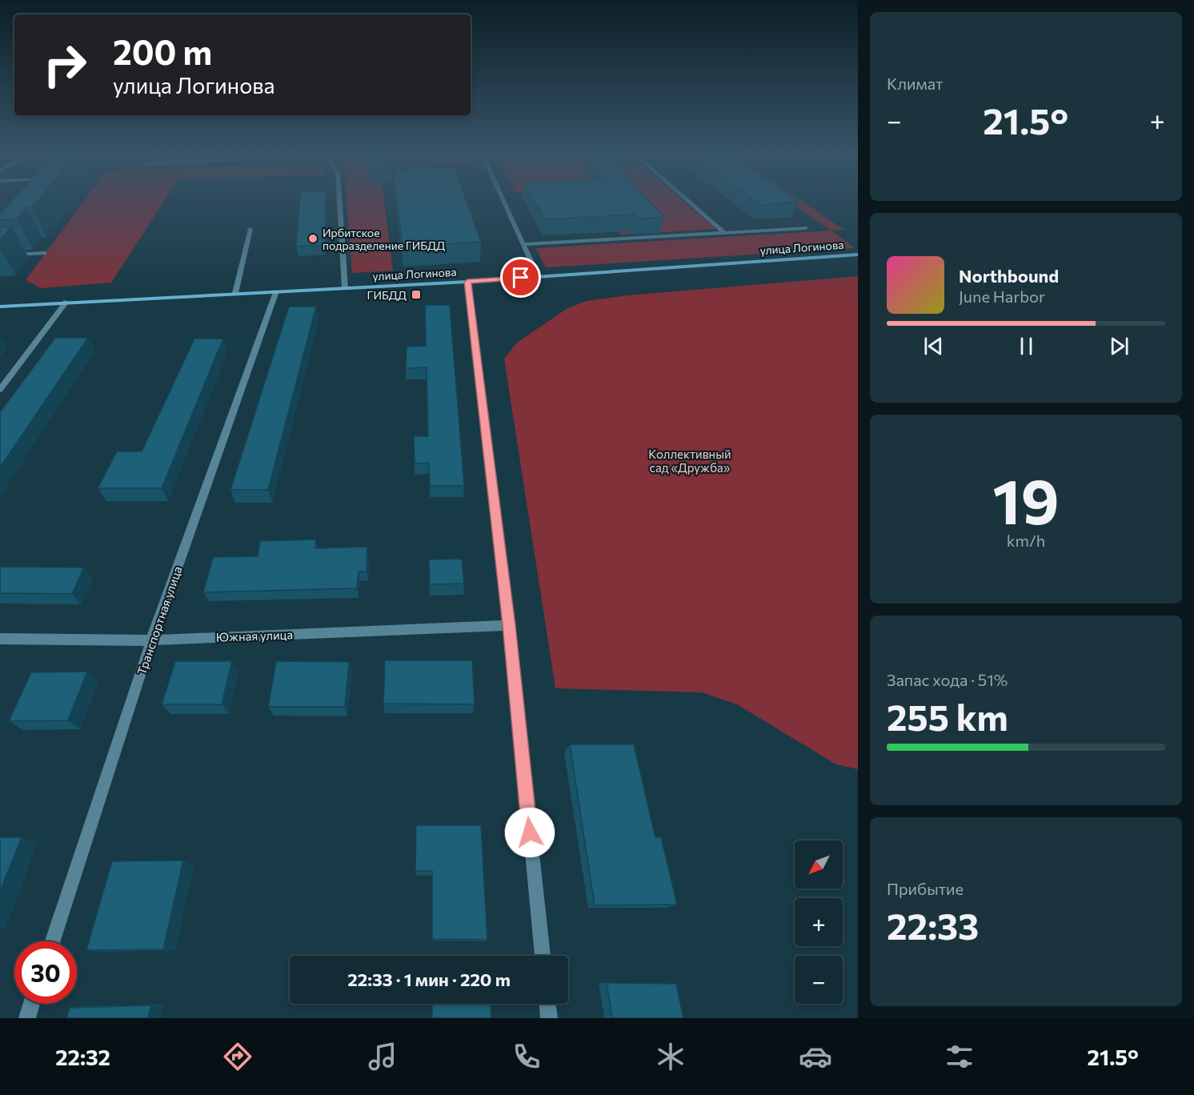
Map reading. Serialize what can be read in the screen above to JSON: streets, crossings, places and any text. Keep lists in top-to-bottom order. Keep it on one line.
{"streets":{"street":["улица Логинова","Транспортная улица","Южная улица"]},"crossings":[["улица Логинова","Транспортная улица"],["Транспортная улица","Южная улица"]],"parks":["Коллективный сад «Дружба»"],"places":{"other":["Ирбитское подразделение ГИБДД"],"transit":["ГИБДД"]},"north":"bottom left","page":{"tile":["Климат",["19","km/h"],["Запас хода · 51%","255 km"],["Прибытие","22:33"]],"turn":["200 m","улица Логинова"],"heat":["−","21.5°","+"],"song":["Northbound","June Harbor"],"map_buttons":["+","−"],"limit":"30","trip":"22:33 · 1 мин · 220 m","tabs":["22:32","21.5°"]}}
